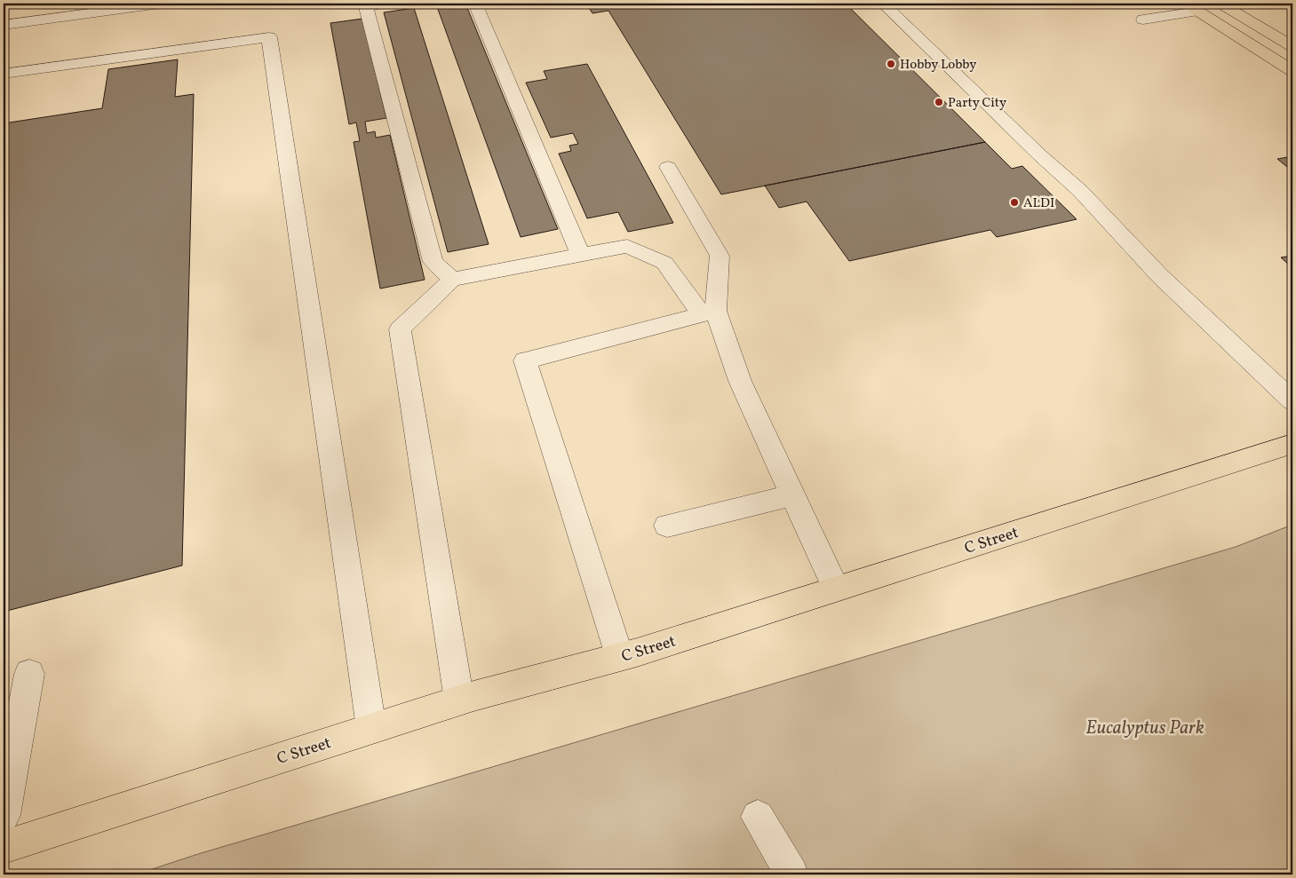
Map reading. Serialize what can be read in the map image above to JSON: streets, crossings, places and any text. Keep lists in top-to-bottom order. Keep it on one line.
{"streets":{"main road":["C Street"]},"parks":["Eucalyptus Park"],"places":["Hobby Lobby","Party City","ALDI"]}
